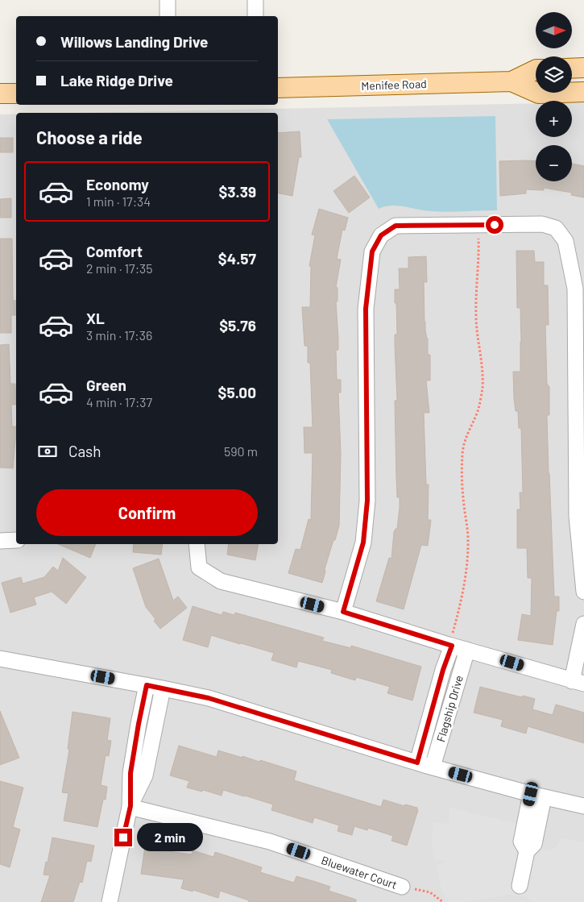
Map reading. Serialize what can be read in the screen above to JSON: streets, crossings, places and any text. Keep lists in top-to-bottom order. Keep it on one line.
{"streets":{"main road":["Menifee Road"],"street":["Flagship Drive","Bluewater Court"]},"north":"right","page":{"map_buttons":["+","−"],"banner":["Willows Landing Drive","Lake Ridge Drive"],"heading":"Choose a ride","list":[{"name":"Economy","note":"1 min · 17:34","value":"$3.39"},{"name":"Comfort","note":"2 min · 17:35","value":"$4.57"},{"name":"XL","note":"3 min · 17:36","value":"$5.76"},{"name":"Green","note":"4 min · 17:37","value":"$5.00"}],"pay":["Cash","590 m"],"buttons":"Confirm","bubble":"2 min"}}
